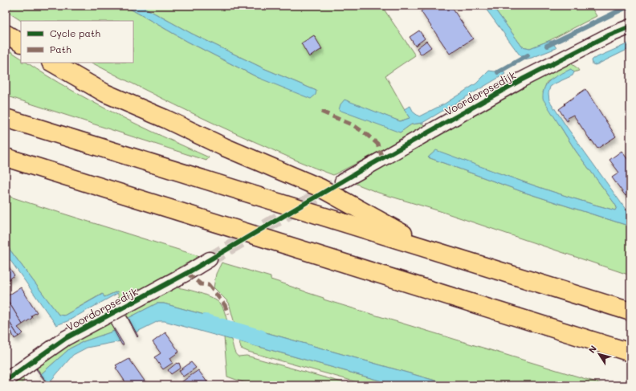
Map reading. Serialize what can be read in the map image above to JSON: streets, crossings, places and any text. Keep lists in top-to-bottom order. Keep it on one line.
{"streets":{"street":["Voordorpsedijk"]},"legend":["Cycle path","Path"],"north":"top left"}
